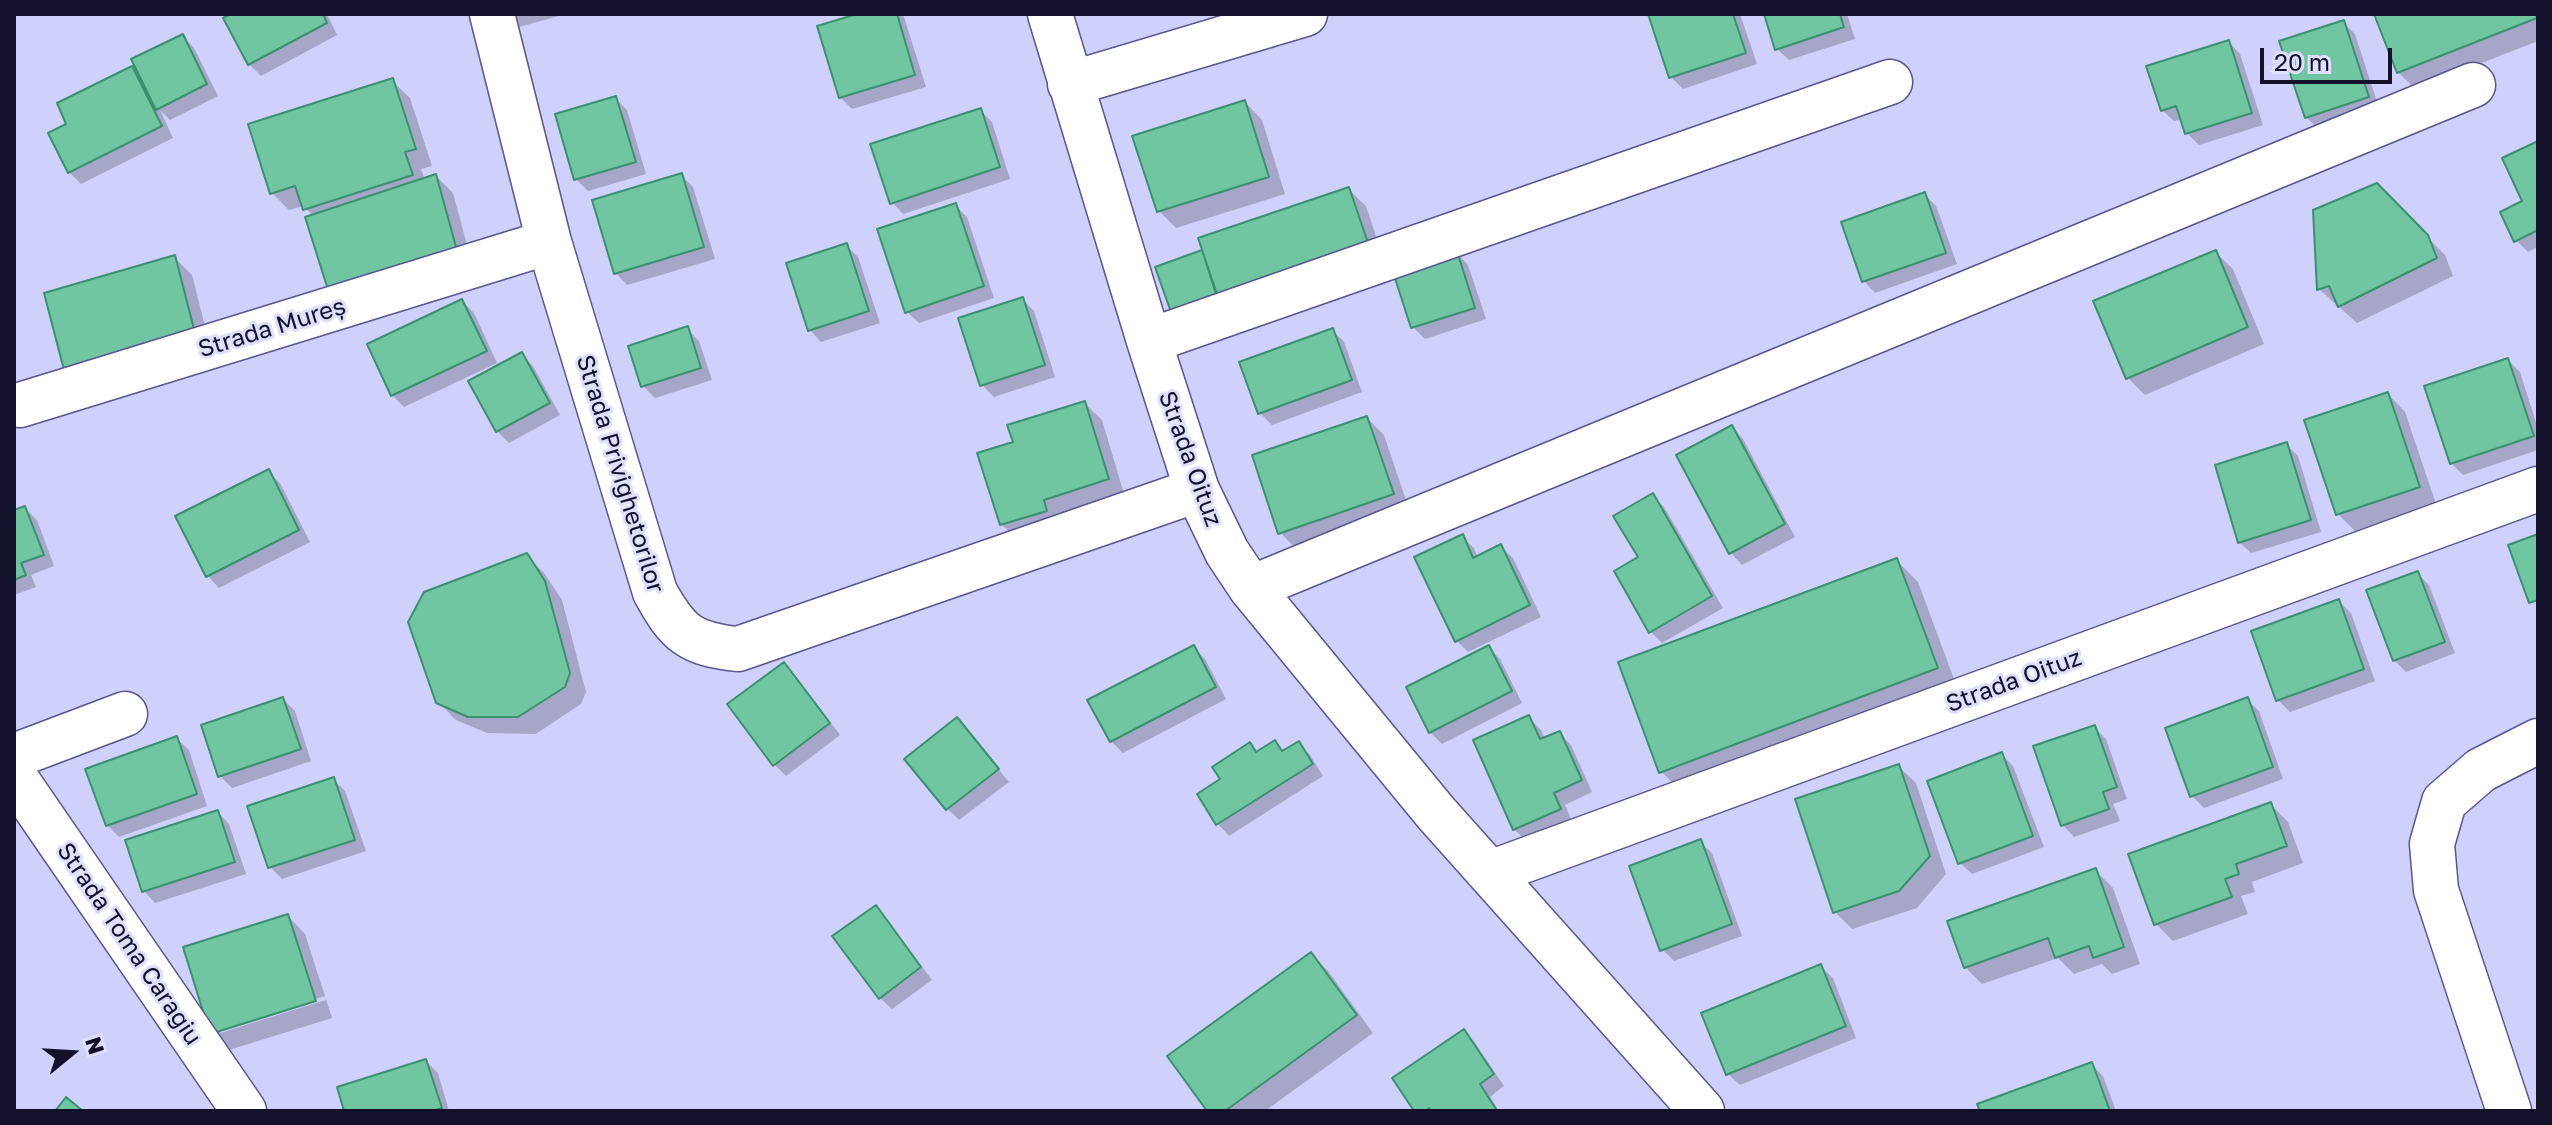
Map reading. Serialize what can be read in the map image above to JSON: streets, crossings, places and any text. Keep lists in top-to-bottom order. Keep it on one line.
{"streets":{"street":["Strada Mureș","Strada Oituz","Strada Privighetorilor","Strada Toma Caragiu"]},"crossings":[["Strada Mureș","Strada Privighetorilor"],["Strada Oituz","Strada Privighetorilor"]],"scale_bar":"20 m","north":"right"}
